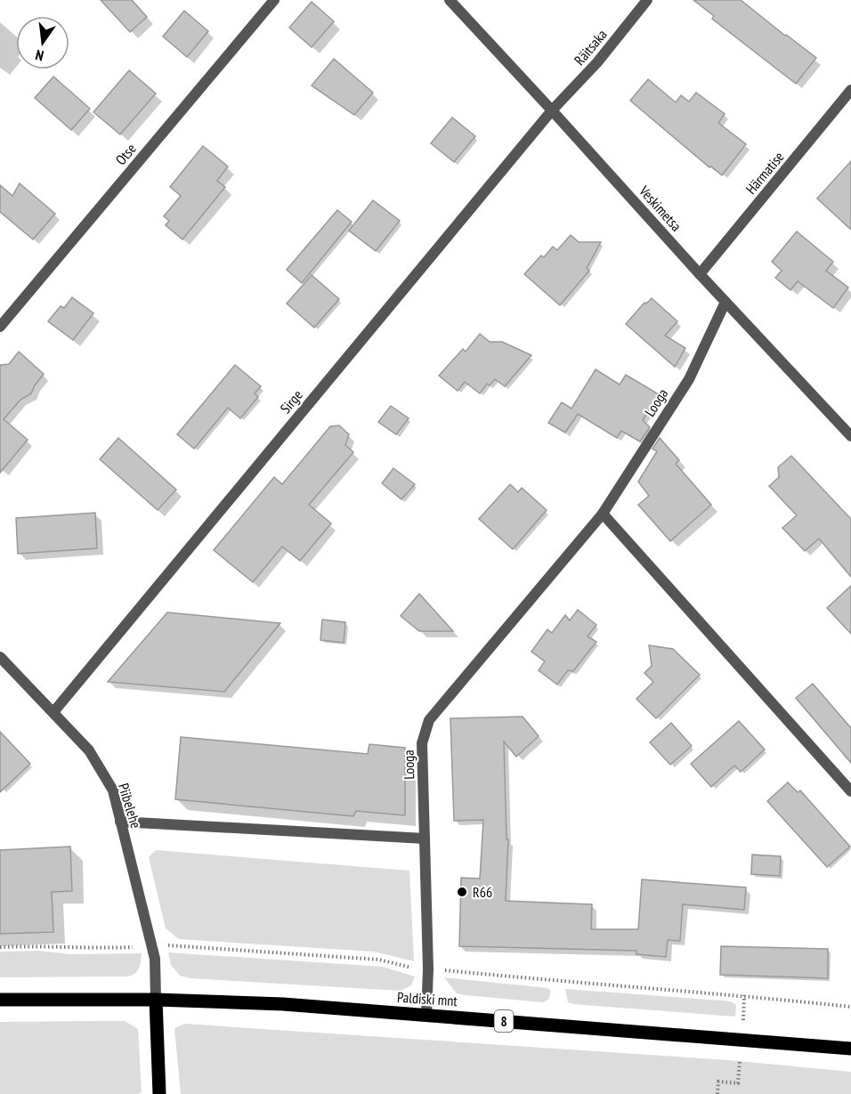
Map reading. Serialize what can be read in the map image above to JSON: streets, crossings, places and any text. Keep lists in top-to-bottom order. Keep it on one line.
{"streets":{"main road":["Paldiski mnt","8"],"street":["Räitsaka","Otse","Härmatise","Veskimetsa","Sirge","Looga","Piibelehe"]},"crossings":[["Räitsaka","Veskimetsa"],["Räitsaka","Sirge"],["Härmatise","Veskimetsa"],["Veskimetsa","Sirge"],["Veskimetsa","Looga"],["Sirge","Piibelehe"],["Looga","Paldiski mnt"],["Piibelehe","Paldiski mnt"]],"places":["R66"],"north":"bottom"}
